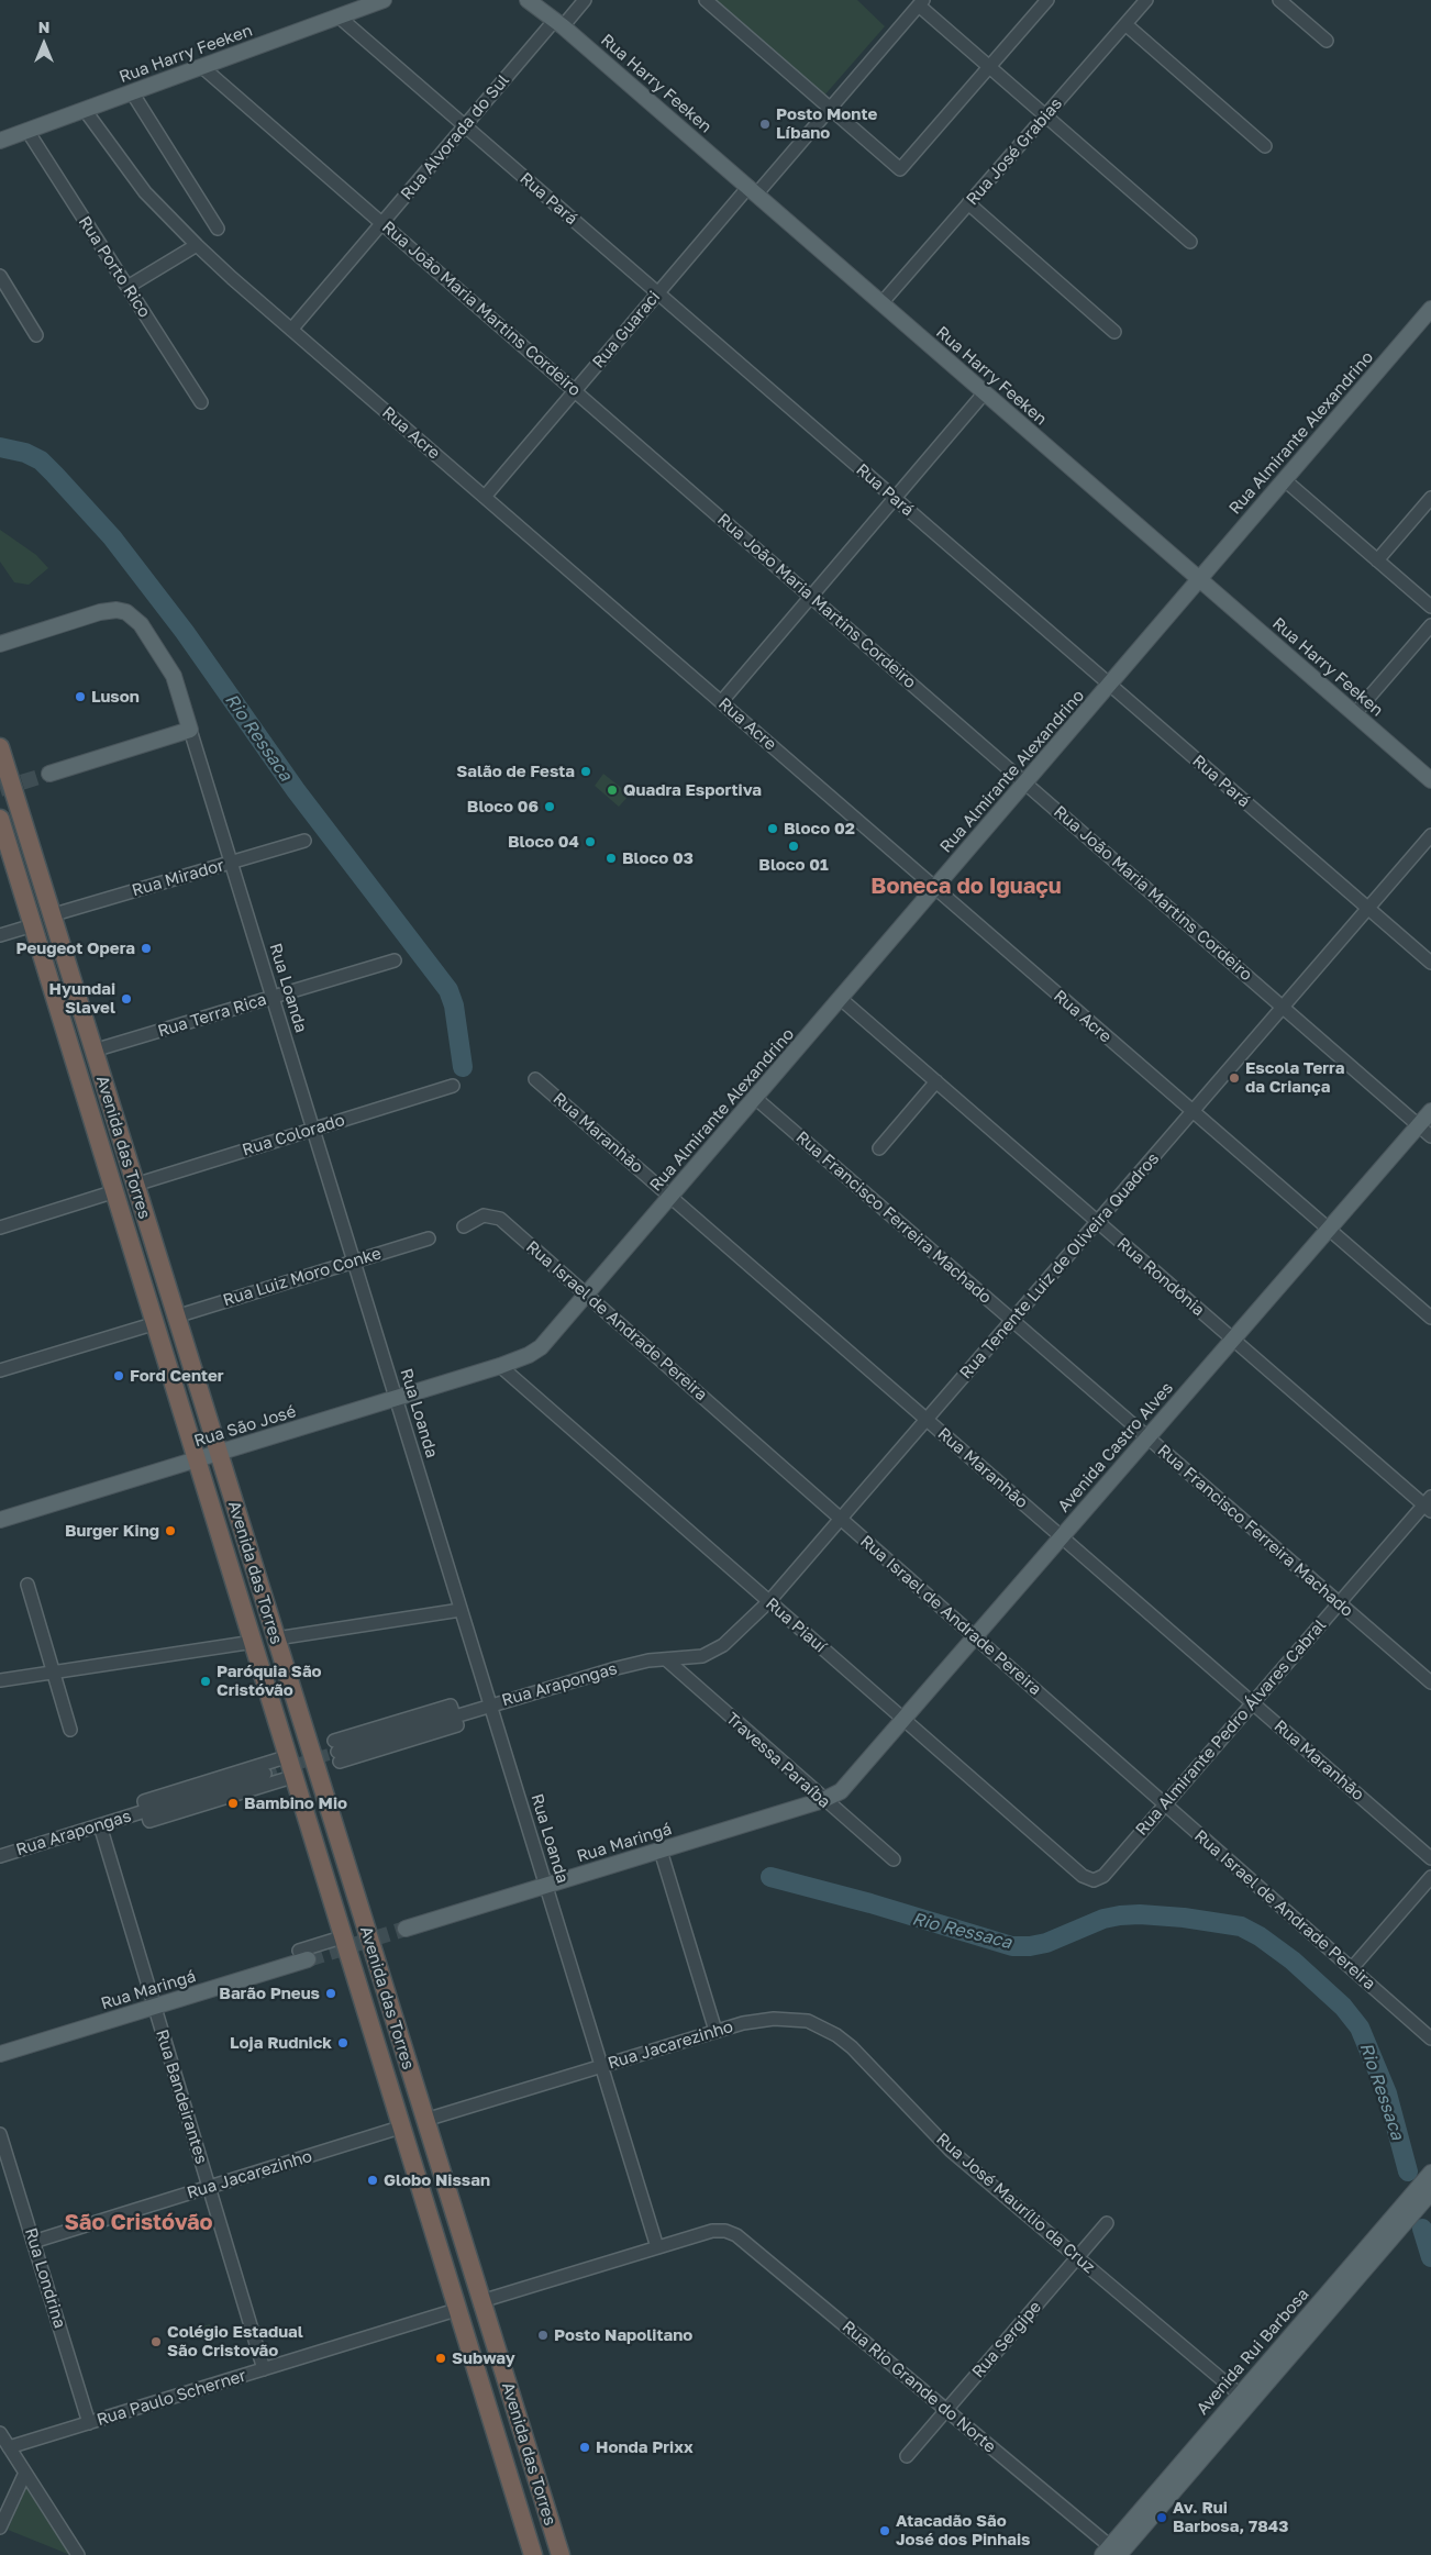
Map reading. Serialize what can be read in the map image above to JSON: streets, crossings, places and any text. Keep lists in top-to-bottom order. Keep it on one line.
{"streets":{"highway":["Avenida das Torres"],"main road":["Rua Harry Feeken","Rua Almirante Alexandrino","Rua Loanda","Rua São José","Avenida Castro Alves","Rua Maringá","Avenida Rui Barbosa"],"street":["Rua Alvorada do Sul","Rua José Grabias","Rua Pará","Rua Porto Rico","Rua João Maria Martins Cordeiro","Rua Guaraci","Rua Acre","Rua Mirador","Rua Terra Rica","Rua Maranhão","Rua Colorado","Rua Francisco Ferreira Machado","Rua Tenente Luiz de Oliveira Quadros","Rua Luiz Moro Conke","Rua Rondônia","Rua Israel de Andrade Pereira","Rua Piauí","Rua Arapongas","Rua Almirante Pedro Álvares Cabral","Travessa Paraíba","Rua Jacarezinho","Rua Bandeirantes","Rua José Maurílio da Cruz","Rua Londrina","Rua Sergipe","Rua Rio Grande do Norte","Rua Paulo Scherner"]},"crossings":[["Rua Harry Feeken","Rua Alvorada do Sul"],["Rua Harry Feeken","Rua José Grabias"],["Rua Harry Feeken","Rua Pará"],["Rua Harry Feeken","Rua Porto Rico"],["Rua Harry Feeken","Rua João Maria Martins Cordeiro"],["Rua Harry Feeken","Rua Guaraci"],["Rua Harry Feeken","Rua Acre"],["Rua Harry Feeken","Rua Almirante Alexandrino"],["Rua Alvorada do Sul","Rua Pará"],["Rua Alvorada do Sul","Rua João Maria Martins Cordeiro"],["Rua Alvorada do Sul","Rua Acre"],["Rua Pará","Rua Guaraci"],["Rua Pará","Rua Almirante Alexandrino"],["Rua Pará","Rua Tenente Luiz de Oliveira Quadros"],["Rua João Maria Martins Cordeiro","Rua Guaraci"],["Rua João Maria Martins Cordeiro","Rua Almirante Alexandrino"],["Rua João Maria Martins Cordeiro","Rua Tenente Luiz de Oliveira Quadros"],["Rua João Maria Martins Cordeiro","Avenida Castro Alves"],["Rua Guaraci","Rua Acre"],["Rua Acre","Rua Almirante Alexandrino"],["Rua Acre","Rua Tenente Luiz de Oliveira Quadros"],["Rua Acre","Avenida Castro Alves"],["Rua Almirante Alexandrino","Rua Maranhão"],["Rua Almirante Alexandrino","Rua Francisco Ferreira Machado"],["Rua Almirante Alexandrino","Rua Rondônia"],["Rua Almirante Alexandrino","Rua Israel de Andrade Pereira"],["Rua Almirante Alexandrino","Rua São José"],["Rua Almirante Alexandrino","Rua Piauí"],["Rua Mirador","Rua Loanda"],["Rua Mirador","Avenida das Torres"],["Rua Loanda","Rua Terra Rica"],["Rua Loanda","Rua Colorado"],["Rua Loanda","Rua Luiz Moro Conke"],["Rua Loanda","Rua São José"],["Rua Loanda","Rua Arapongas"],["Rua Loanda","Rua Maringá"],["Rua Loanda","Rua Jacarezinho"],["Rua Loanda","Rua Rio Grande do Norte"],["Rua Terra Rica","Avenida das Torres"],["Rua Maranhão","Rua Tenente Luiz de Oliveira Quadros"],["Rua Maranhão","Avenida Castro Alves"],["Rua Maranhão","Rua Almirante Pedro Álvares Cabral"],["Rua Colorado","Avenida das Torres"],["Avenida das Torres","Rua Luiz Moro Conke"],["Avenida das Torres","Rua São José"],["Avenida das Torres","Rua Arapongas"],["Avenida das Torres","Rua Jacarezinho"],["Avenida das Torres","Rua Paulo Scherner"],["Rua Francisco Ferreira Machado","Rua Tenente Luiz de Oliveira Quadros"],["Rua Francisco Ferreira Machado","Avenida Castro Alves"],["Rua Francisco Ferreira Machado","Rua Almirante Pedro Álvares Cabral"],["Rua Tenente Luiz de Oliveira Quadros","Rua Rondônia"],["Rua Tenente Luiz de Oliveira Quadros","Rua Israel de Andrade Pereira"],["Rua Tenente Luiz de Oliveira Quadros","Rua Piauí"],["Rua Tenente Luiz de Oliveira Quadros","Rua Arapongas"],["Rua Tenente Luiz de Oliveira Quadros","Travessa Paraíba"],["Rua Rondônia","Avenida Castro Alves"],["Rua Rondônia","Rua Almirante Pedro Álvares Cabral"],["Rua Israel de Andrade Pereira","Avenida Castro Alves"],["Rua Israel de Andrade Pereira","Rua Almirante Pedro Álvares Cabral"],["Rua São José","Rua Piauí"],["Avenida Castro Alves","Rua Piauí"],["Avenida Castro Alves","Travessa Paraíba"],["Avenida Castro Alves","Rua Maringá"],["Rua Piauí","Rua Almirante Pedro Álvares Cabral"],["Rua Arapongas","Travessa Paraíba"],["Rua Arapongas","Rua Bandeirantes"],["Travessa Paraíba","Rua Maringá"],["Rua Maringá","Rua Bandeirantes"],["Rua Jacarezinho","Rua Bandeirantes"],["Rua Jacarezinho","Rua José Maurílio da Cruz"],["Rua Jacarezinho","Rua Londrina"],["Rua Bandeirantes","Rua Paulo Scherner"],["Rua José Maurílio da Cruz","Rua Sergipe"],["Rua José Maurílio da Cruz","Avenida Rui Barbosa"],["Rua Londrina","Rua Paulo Scherner"],["Rua Sergipe","Rua Rio Grande do Norte"],["Avenida Rui Barbosa","Rua Rio Grande do Norte"]],"districts":["Boneca do Iguaçu","São Cristóvão"],"water":["Rio Ressaca"],"places":["Posto Monte Líbano","Luson","Salão de Festa","Quadra Esportiva","Bloco 06","Bloco 02","Bloco 04","Bloco 01","Bloco 03","Peugeot Opera","Hyundai Slavel","Escola Terra da Criança","Ford Center","Burger King","Paróquia São Cristóvão","Bambino Mio","Barão Pneus","Loja Rudnick","Globo Nissan","Posto Napolitano","Colégio Estadual São Cristovão","Subway","Honda Prixx","Av. Rui Barbosa, 7843","Atacadão São José dos Pinhais"],"north":"top"}
